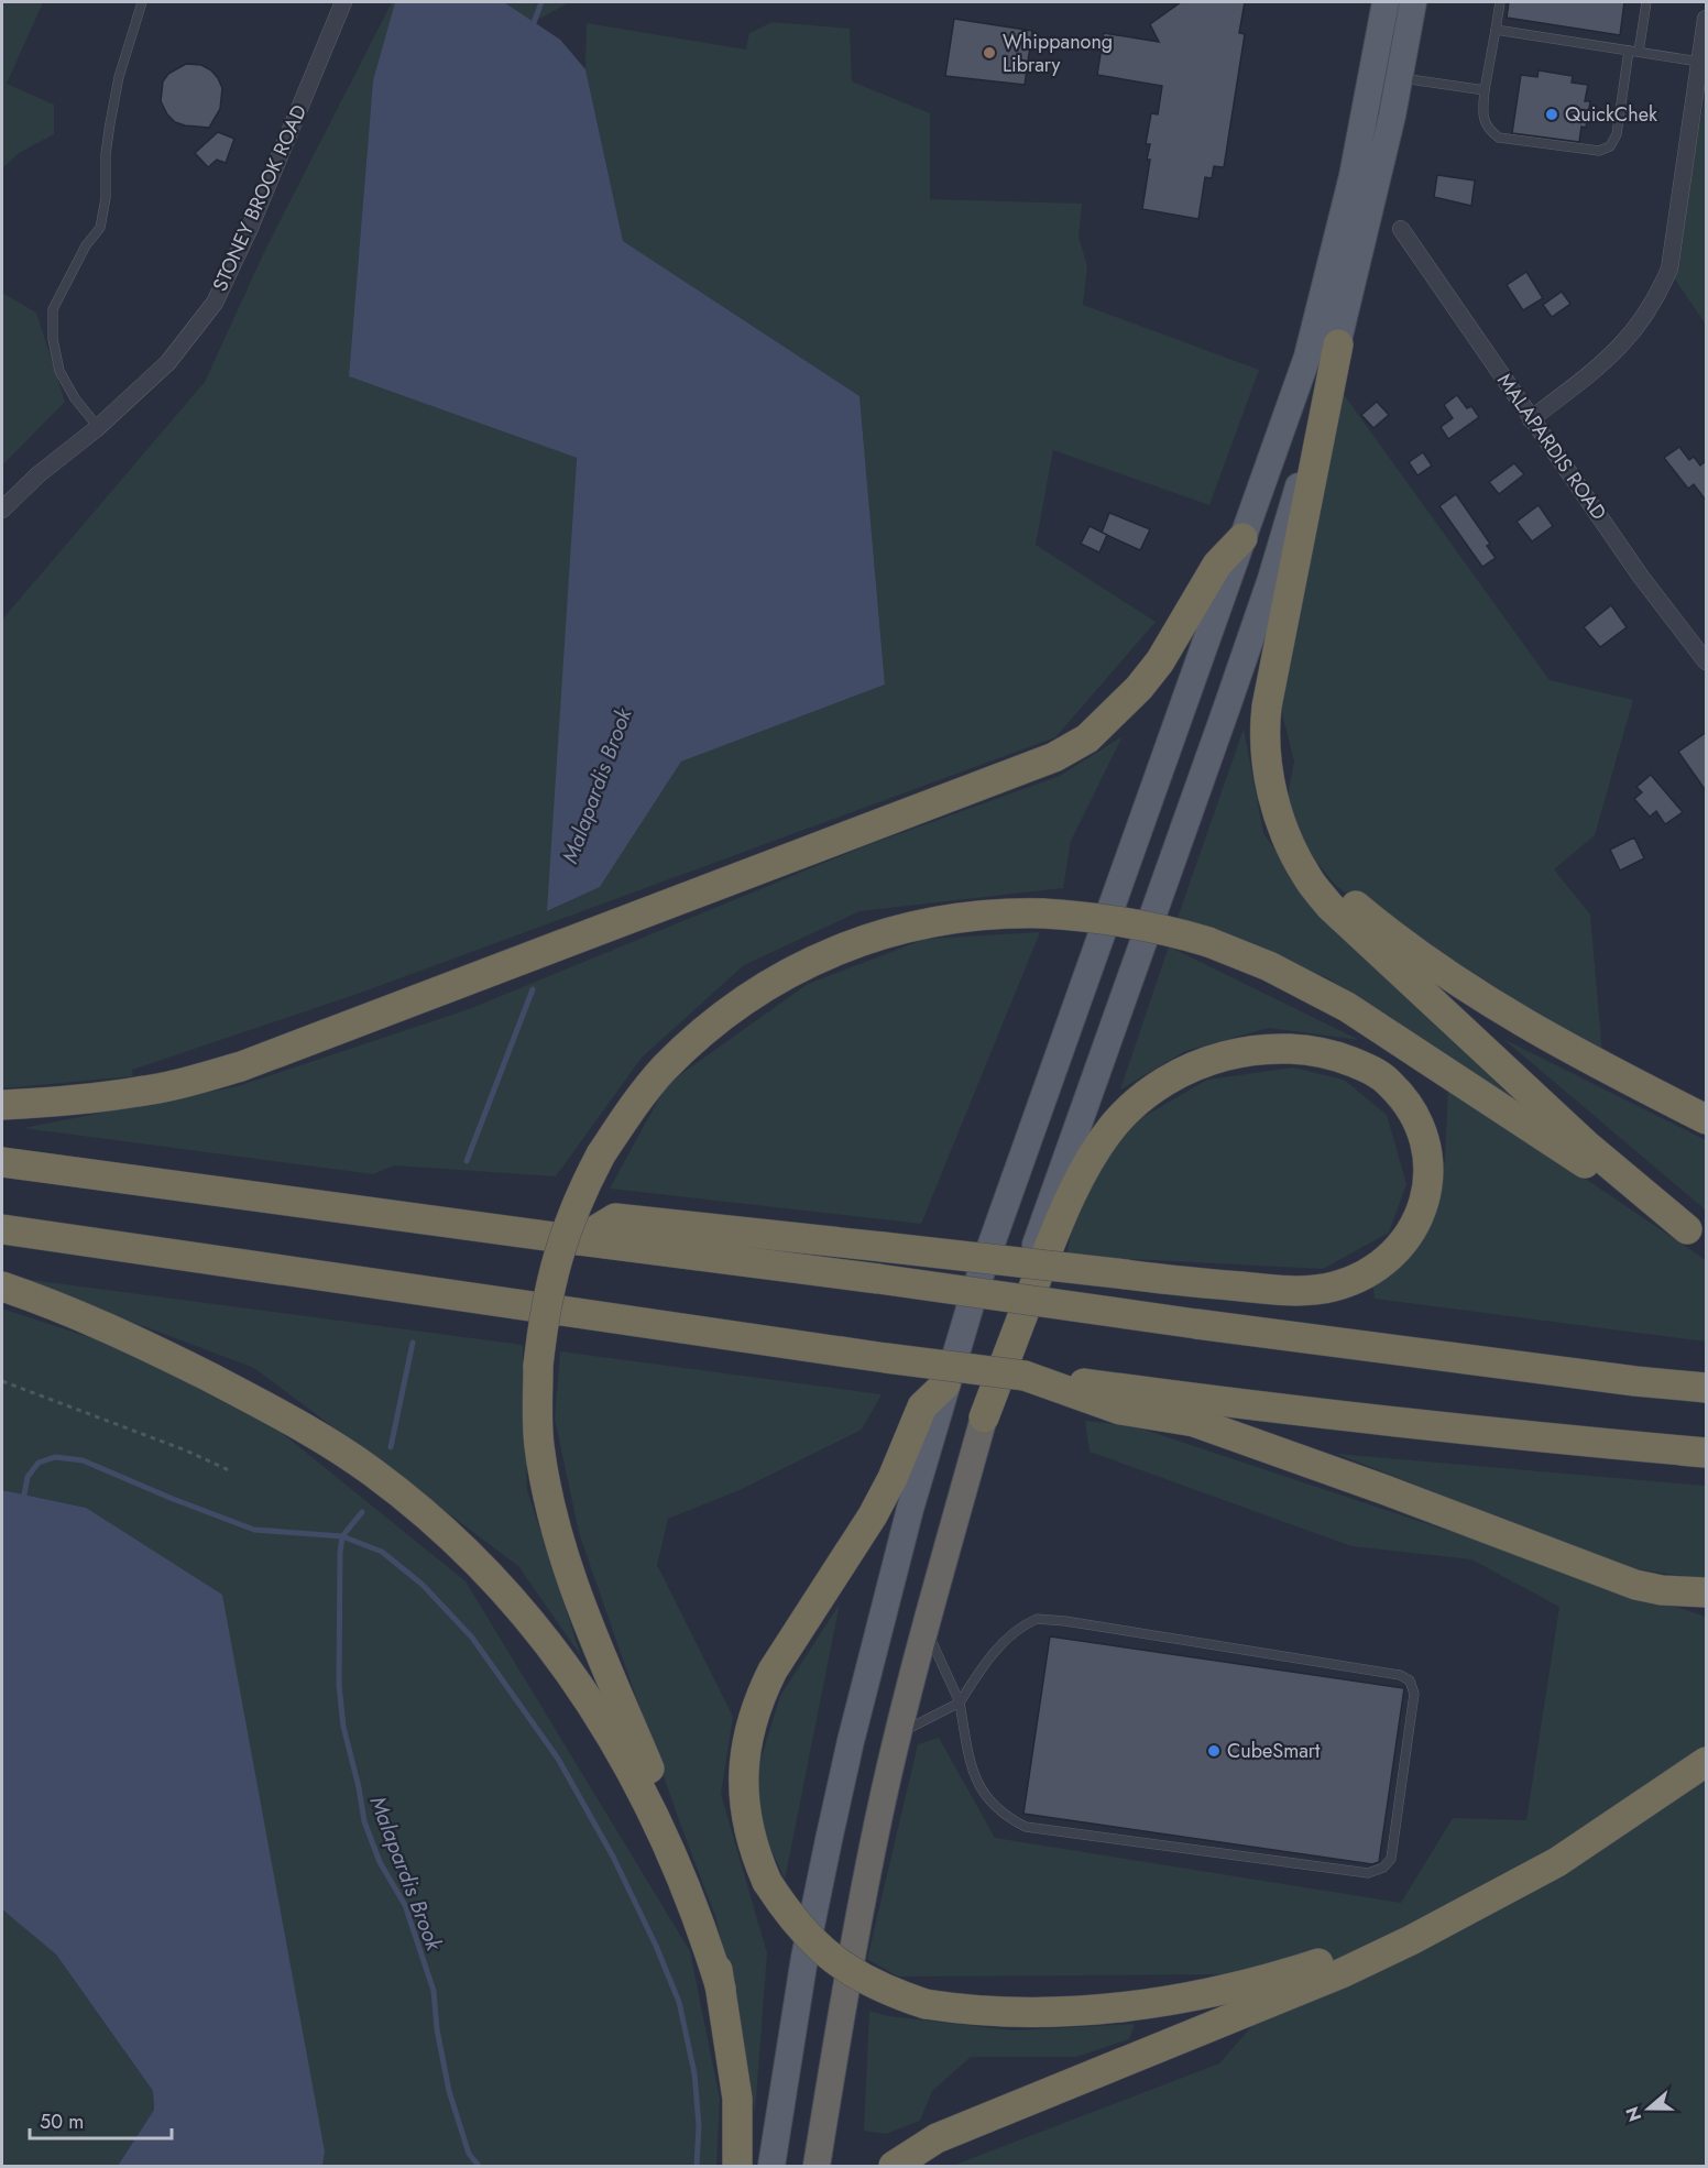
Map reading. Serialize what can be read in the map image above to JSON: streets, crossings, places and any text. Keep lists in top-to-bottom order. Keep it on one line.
{"streets":{"street":["STONEY BROOK ROAD","MALAPARDIS ROAD"]},"water":["Malapardis Brook"],"places":["Whippanong Library","QuickChek","CubeSmart"],"scale_bar":"50 m","north":"left"}
